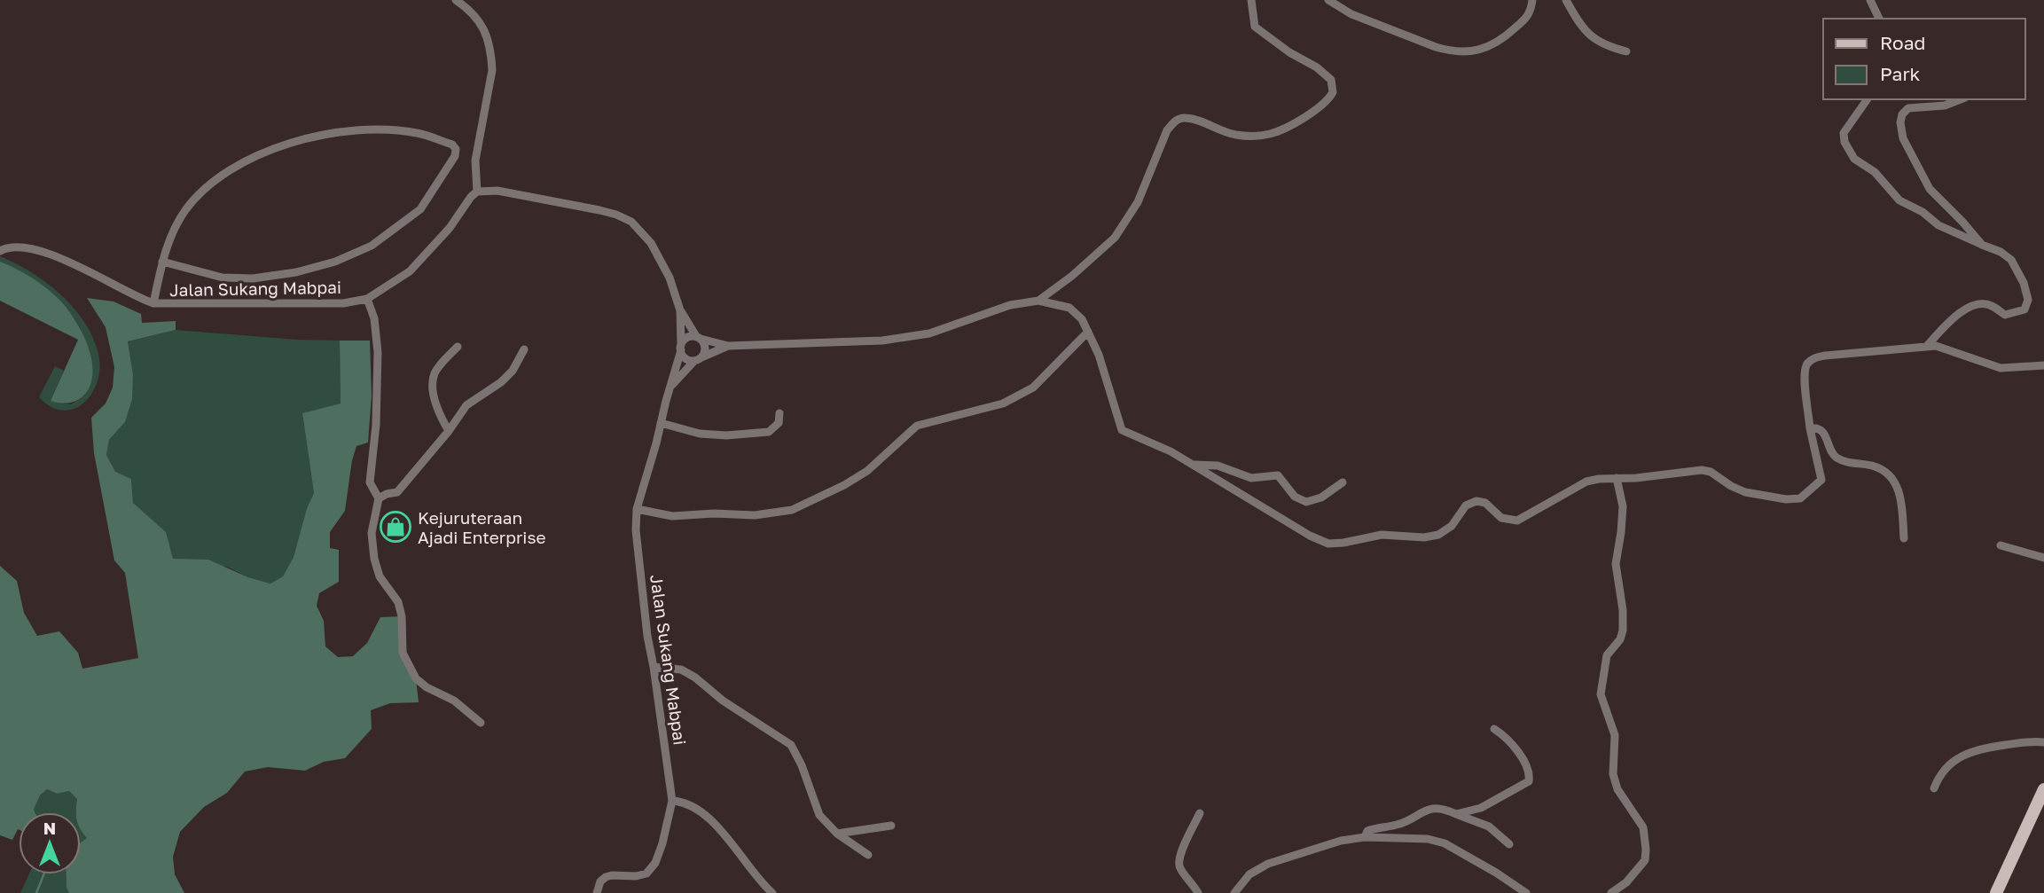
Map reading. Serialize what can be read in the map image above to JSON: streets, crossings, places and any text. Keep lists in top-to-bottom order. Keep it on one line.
{"streets":{"street":["Jalan Sukang Mabpai"]},"places":{"shop":["Kejuruteraan Ajadi Enterprise"]},"legend":["Road","Park"],"north":"top"}
